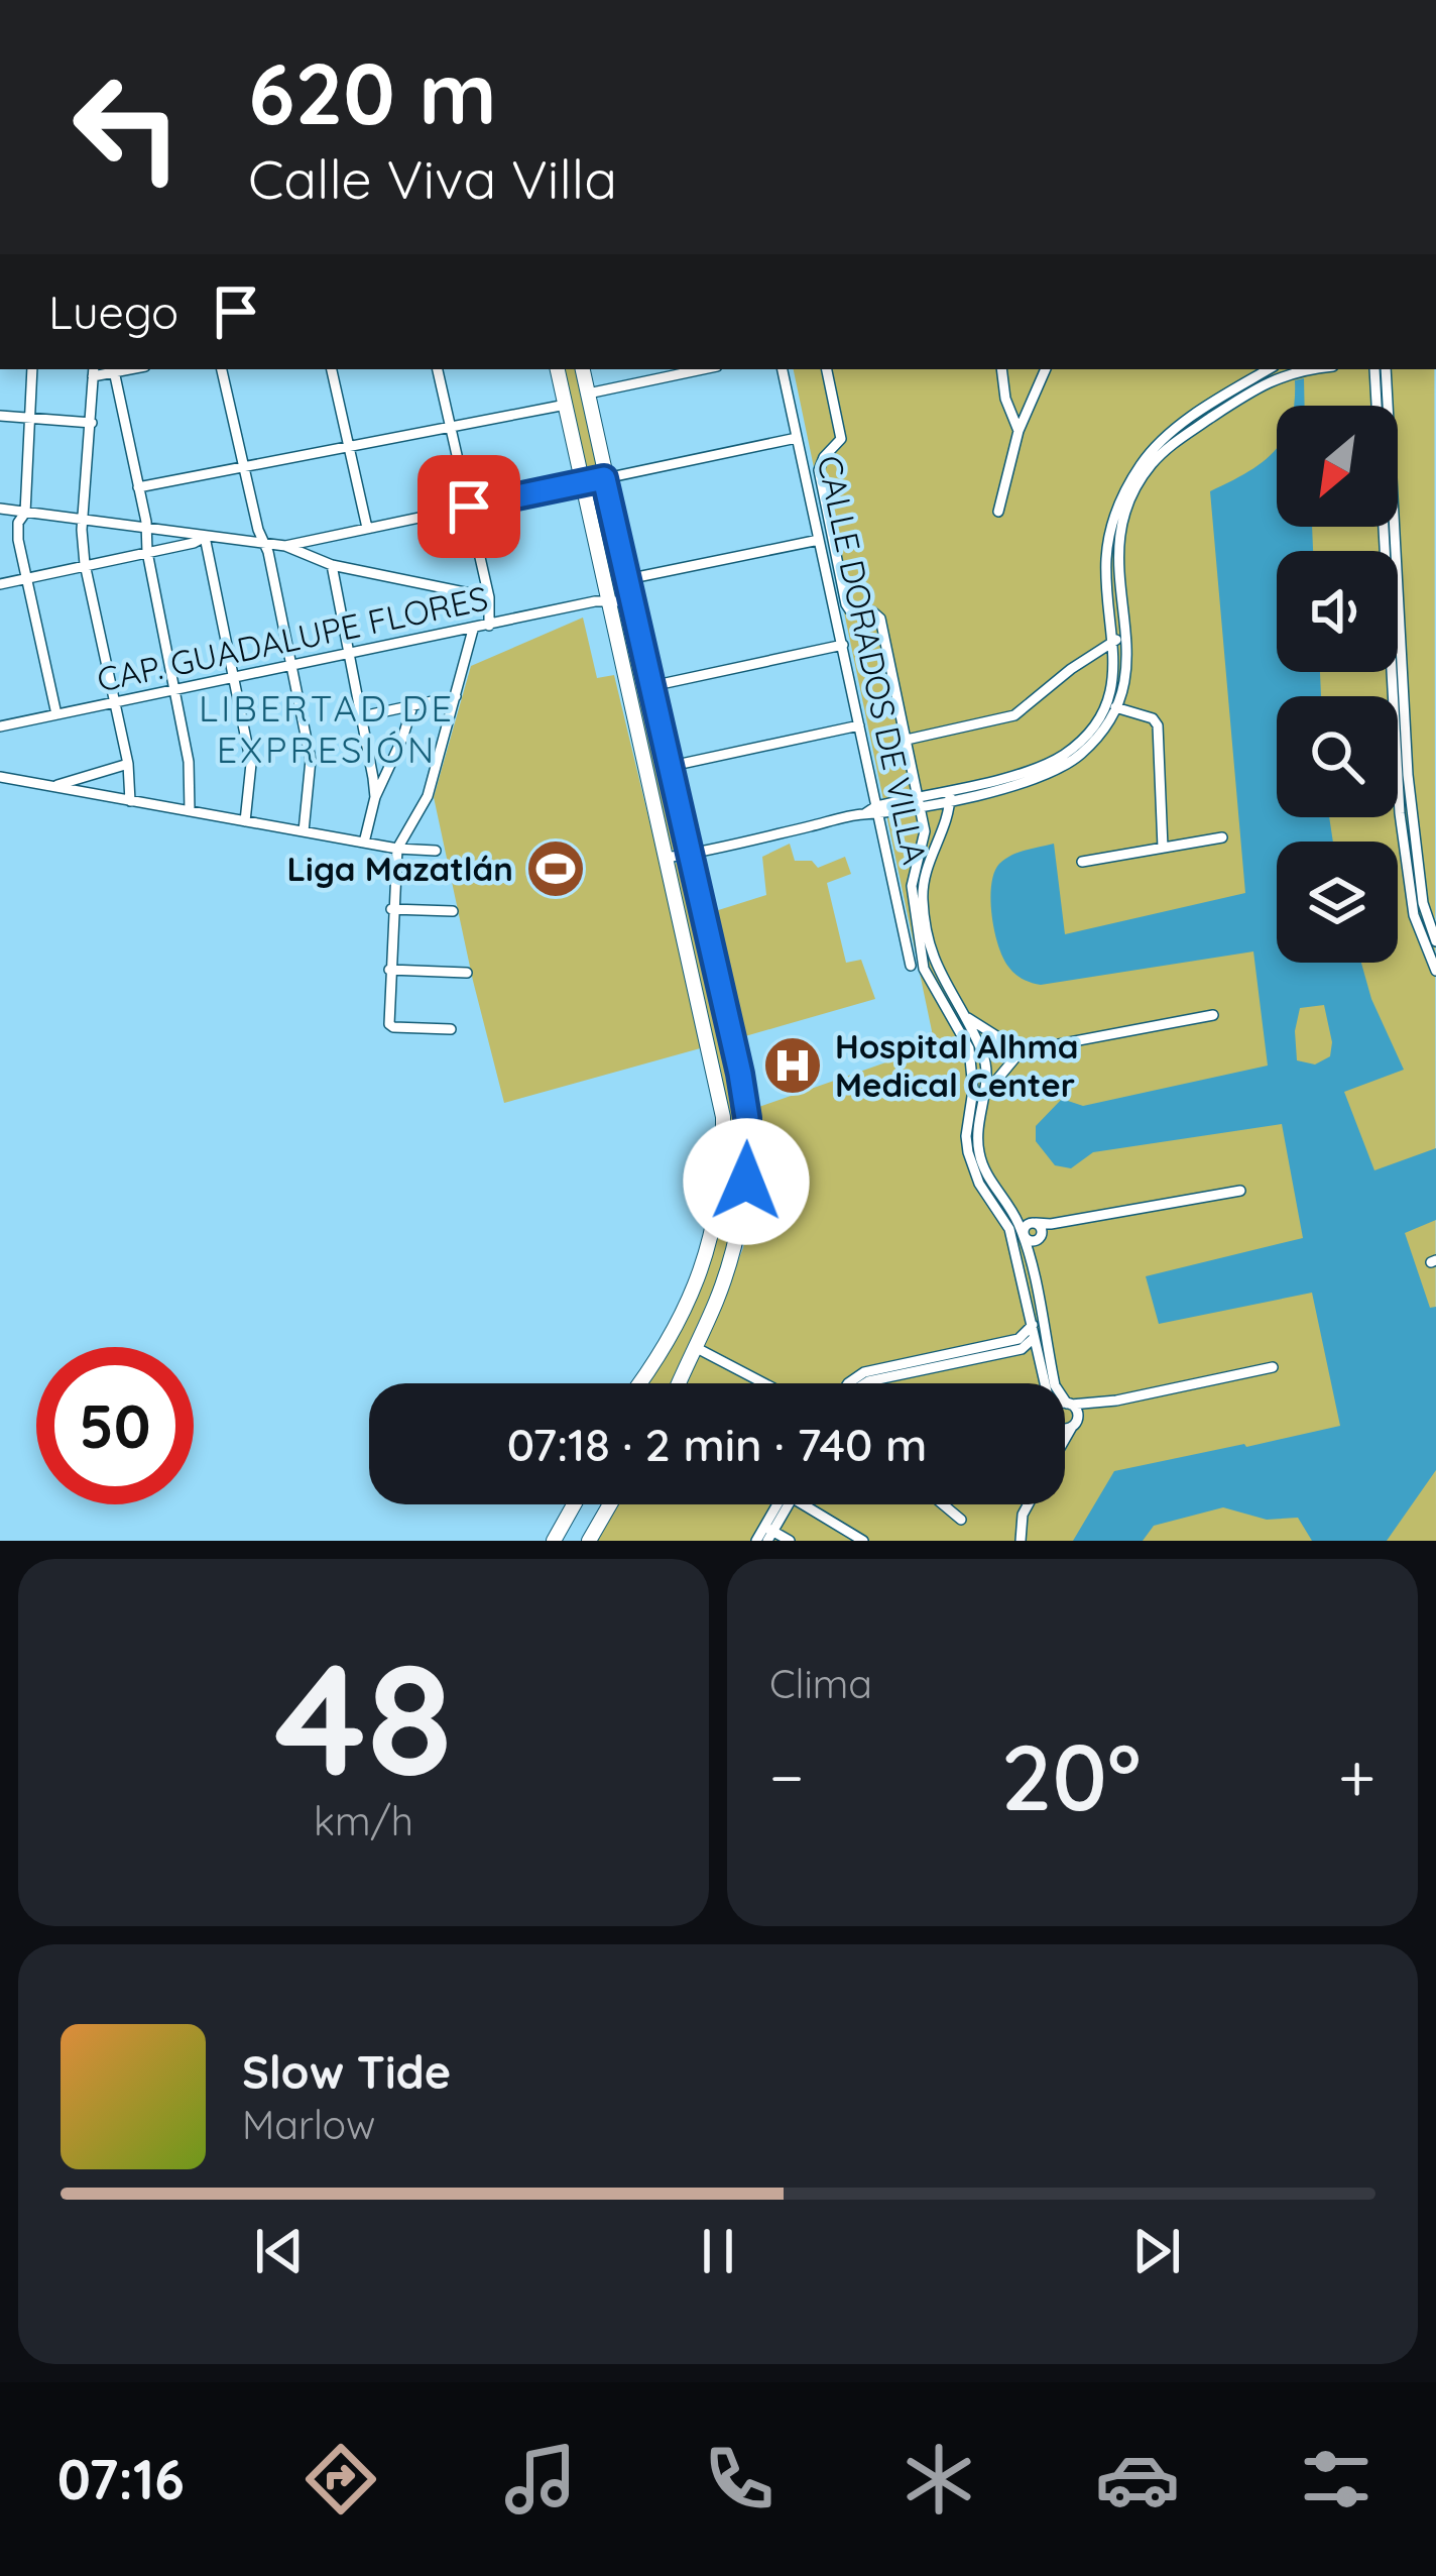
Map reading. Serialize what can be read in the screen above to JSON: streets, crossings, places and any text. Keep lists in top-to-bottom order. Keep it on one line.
{"streets":{"street":["CAP. GUADALUPE FLORES","CALLE DORADOS DE VILLA"]},"districts":["LIBERTAD DE EXPRESIÓN"],"places":{"sports":["Liga Mazatlán"],"hospital":["Hospital Alhma Medical Center"]},"north":"bottom left","page":{"turn":["620 m","Calle Viva Villa"],"then":"Luego","limit":"50","trip":"07:18 · 2 min · 740 m","tile":[["48","km/h"],"Clima"],"heat":["−","20°","+"],"song":["Slow Tide","Marlow"],"tabs":"07:16"}}
